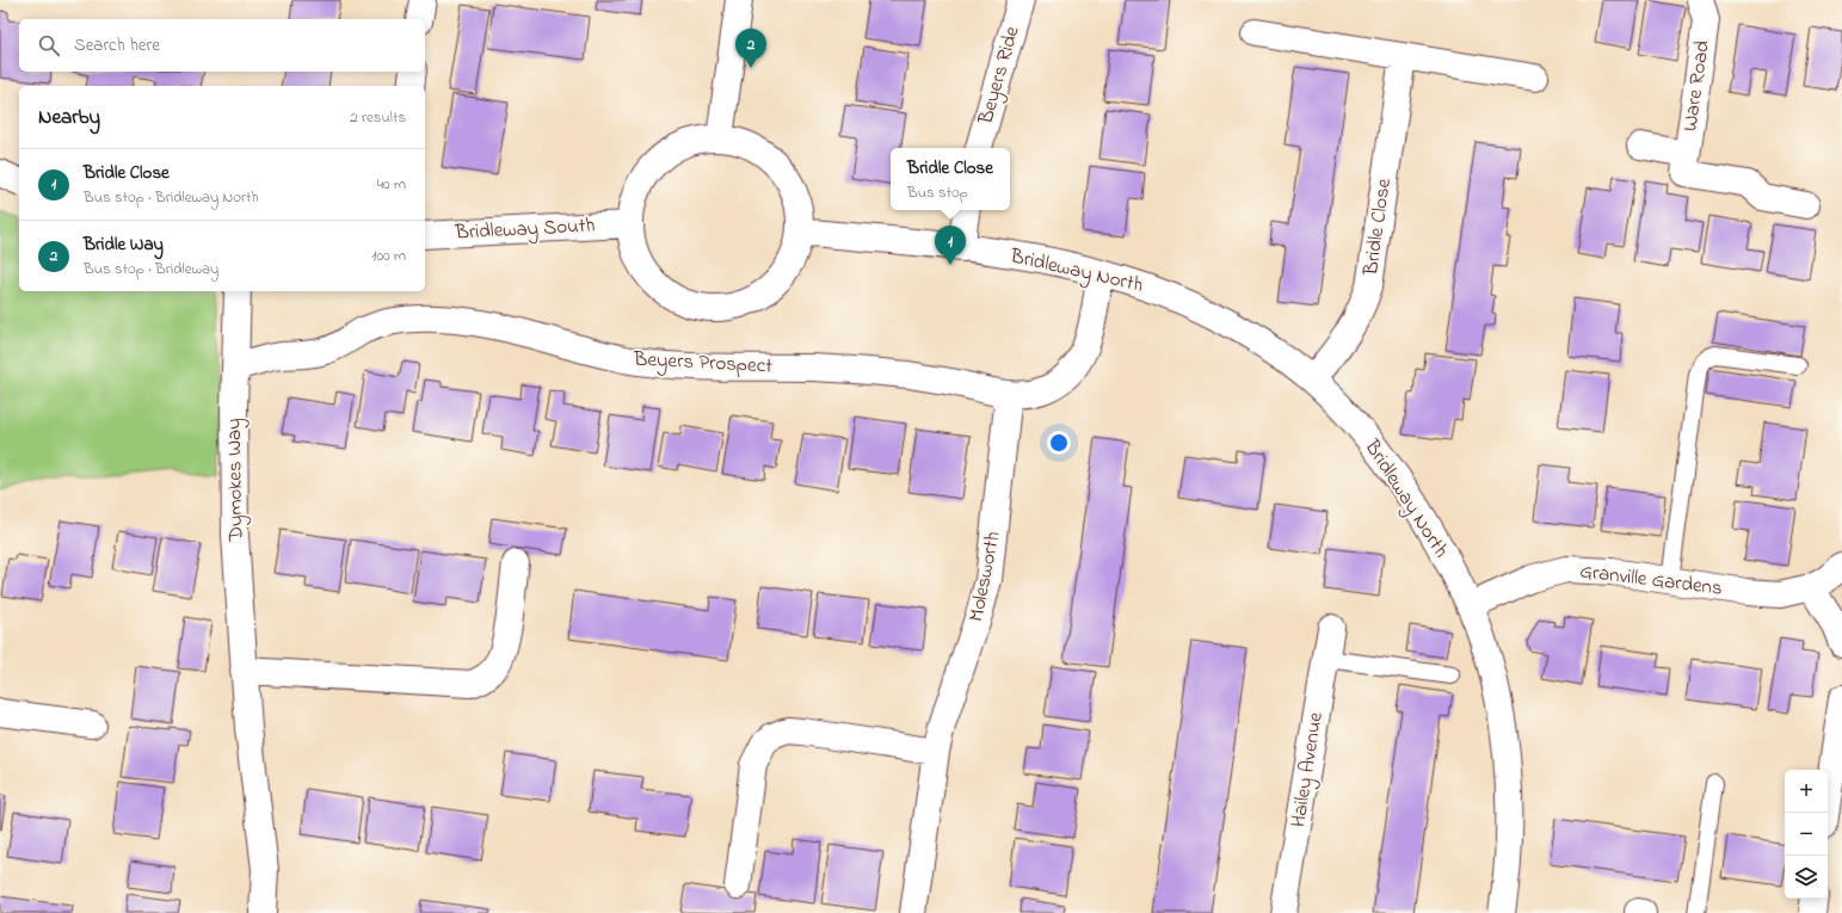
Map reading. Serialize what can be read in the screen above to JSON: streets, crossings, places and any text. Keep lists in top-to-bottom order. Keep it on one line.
{"streets":{"street":["Beyers Ride","Ware Road","Bridle Close","Bridleway South","Bridleway North","Beyers Prospect","Dymokes Way","Molesworth","Granville Gardens","Hailey Avenue"]},"crossings":[["Bridle Close","Bridleway North"],["Bridleway South","Bridleway North"],["Bridleway North","Beyers Prospect"],["Bridleway North","Granville Gardens"],["Beyers Prospect","Dymokes Way"],["Beyers Prospect","Molesworth"]],"page":{"search":"Search here","pins":["2","1"],"heading":["Nearby","2 results"],"popup":["Bridle Close","Bus stop"],"list":[{"mark":"1","name":"Bridle Close","note":"Bus stop · Bridleway North","value":"40 m"},{"mark":"2","name":"Bridle Way","note":"Bus stop · Bridleway","value":"100 m"}],"map_buttons":["+","−"]}}
